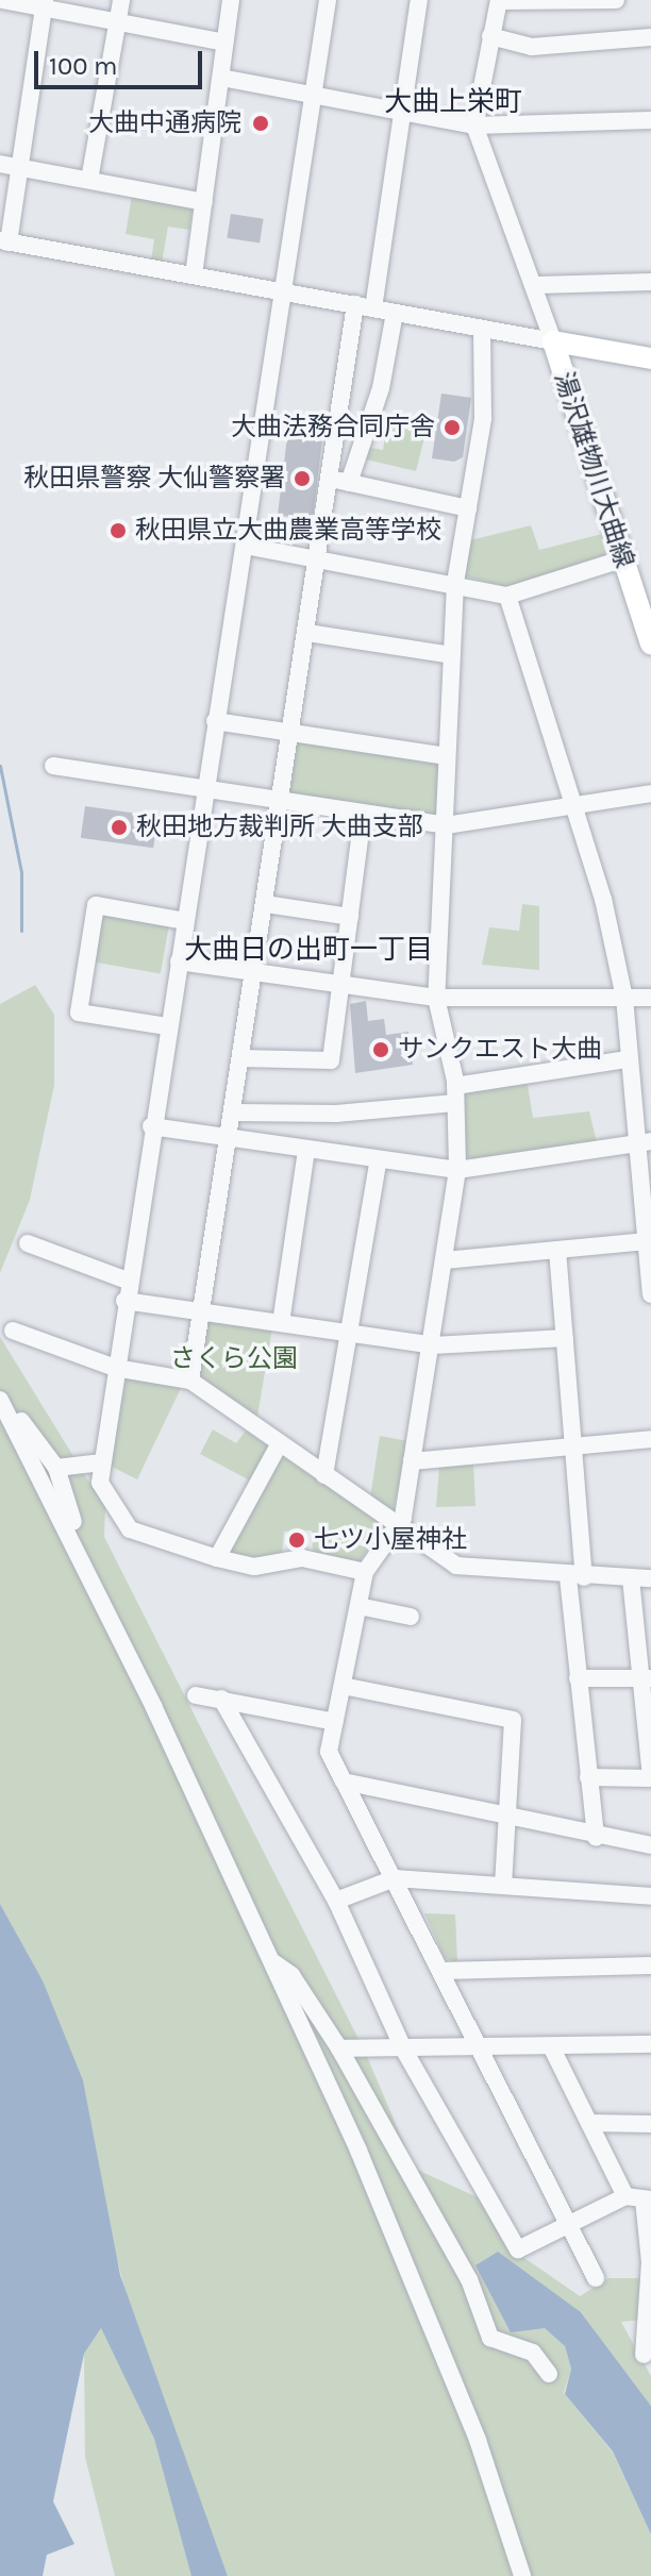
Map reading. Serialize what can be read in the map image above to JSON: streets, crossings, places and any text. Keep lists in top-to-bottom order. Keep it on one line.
{"streets":{"main road":["湯沢雄物川大曲線"]},"districts":["大曲上栄町","大曲日の出町一丁目"],"parks":["さくら公園"],"places":["大曲中通病院","大曲法務合同庁舎","秋田県警察 大仙警察署","秋田県立大曲農業高等学校","秋田地方裁判所 大曲支部","サンクエスト大曲","七ツ小屋神社"],"scale_bar":"100 m"}
